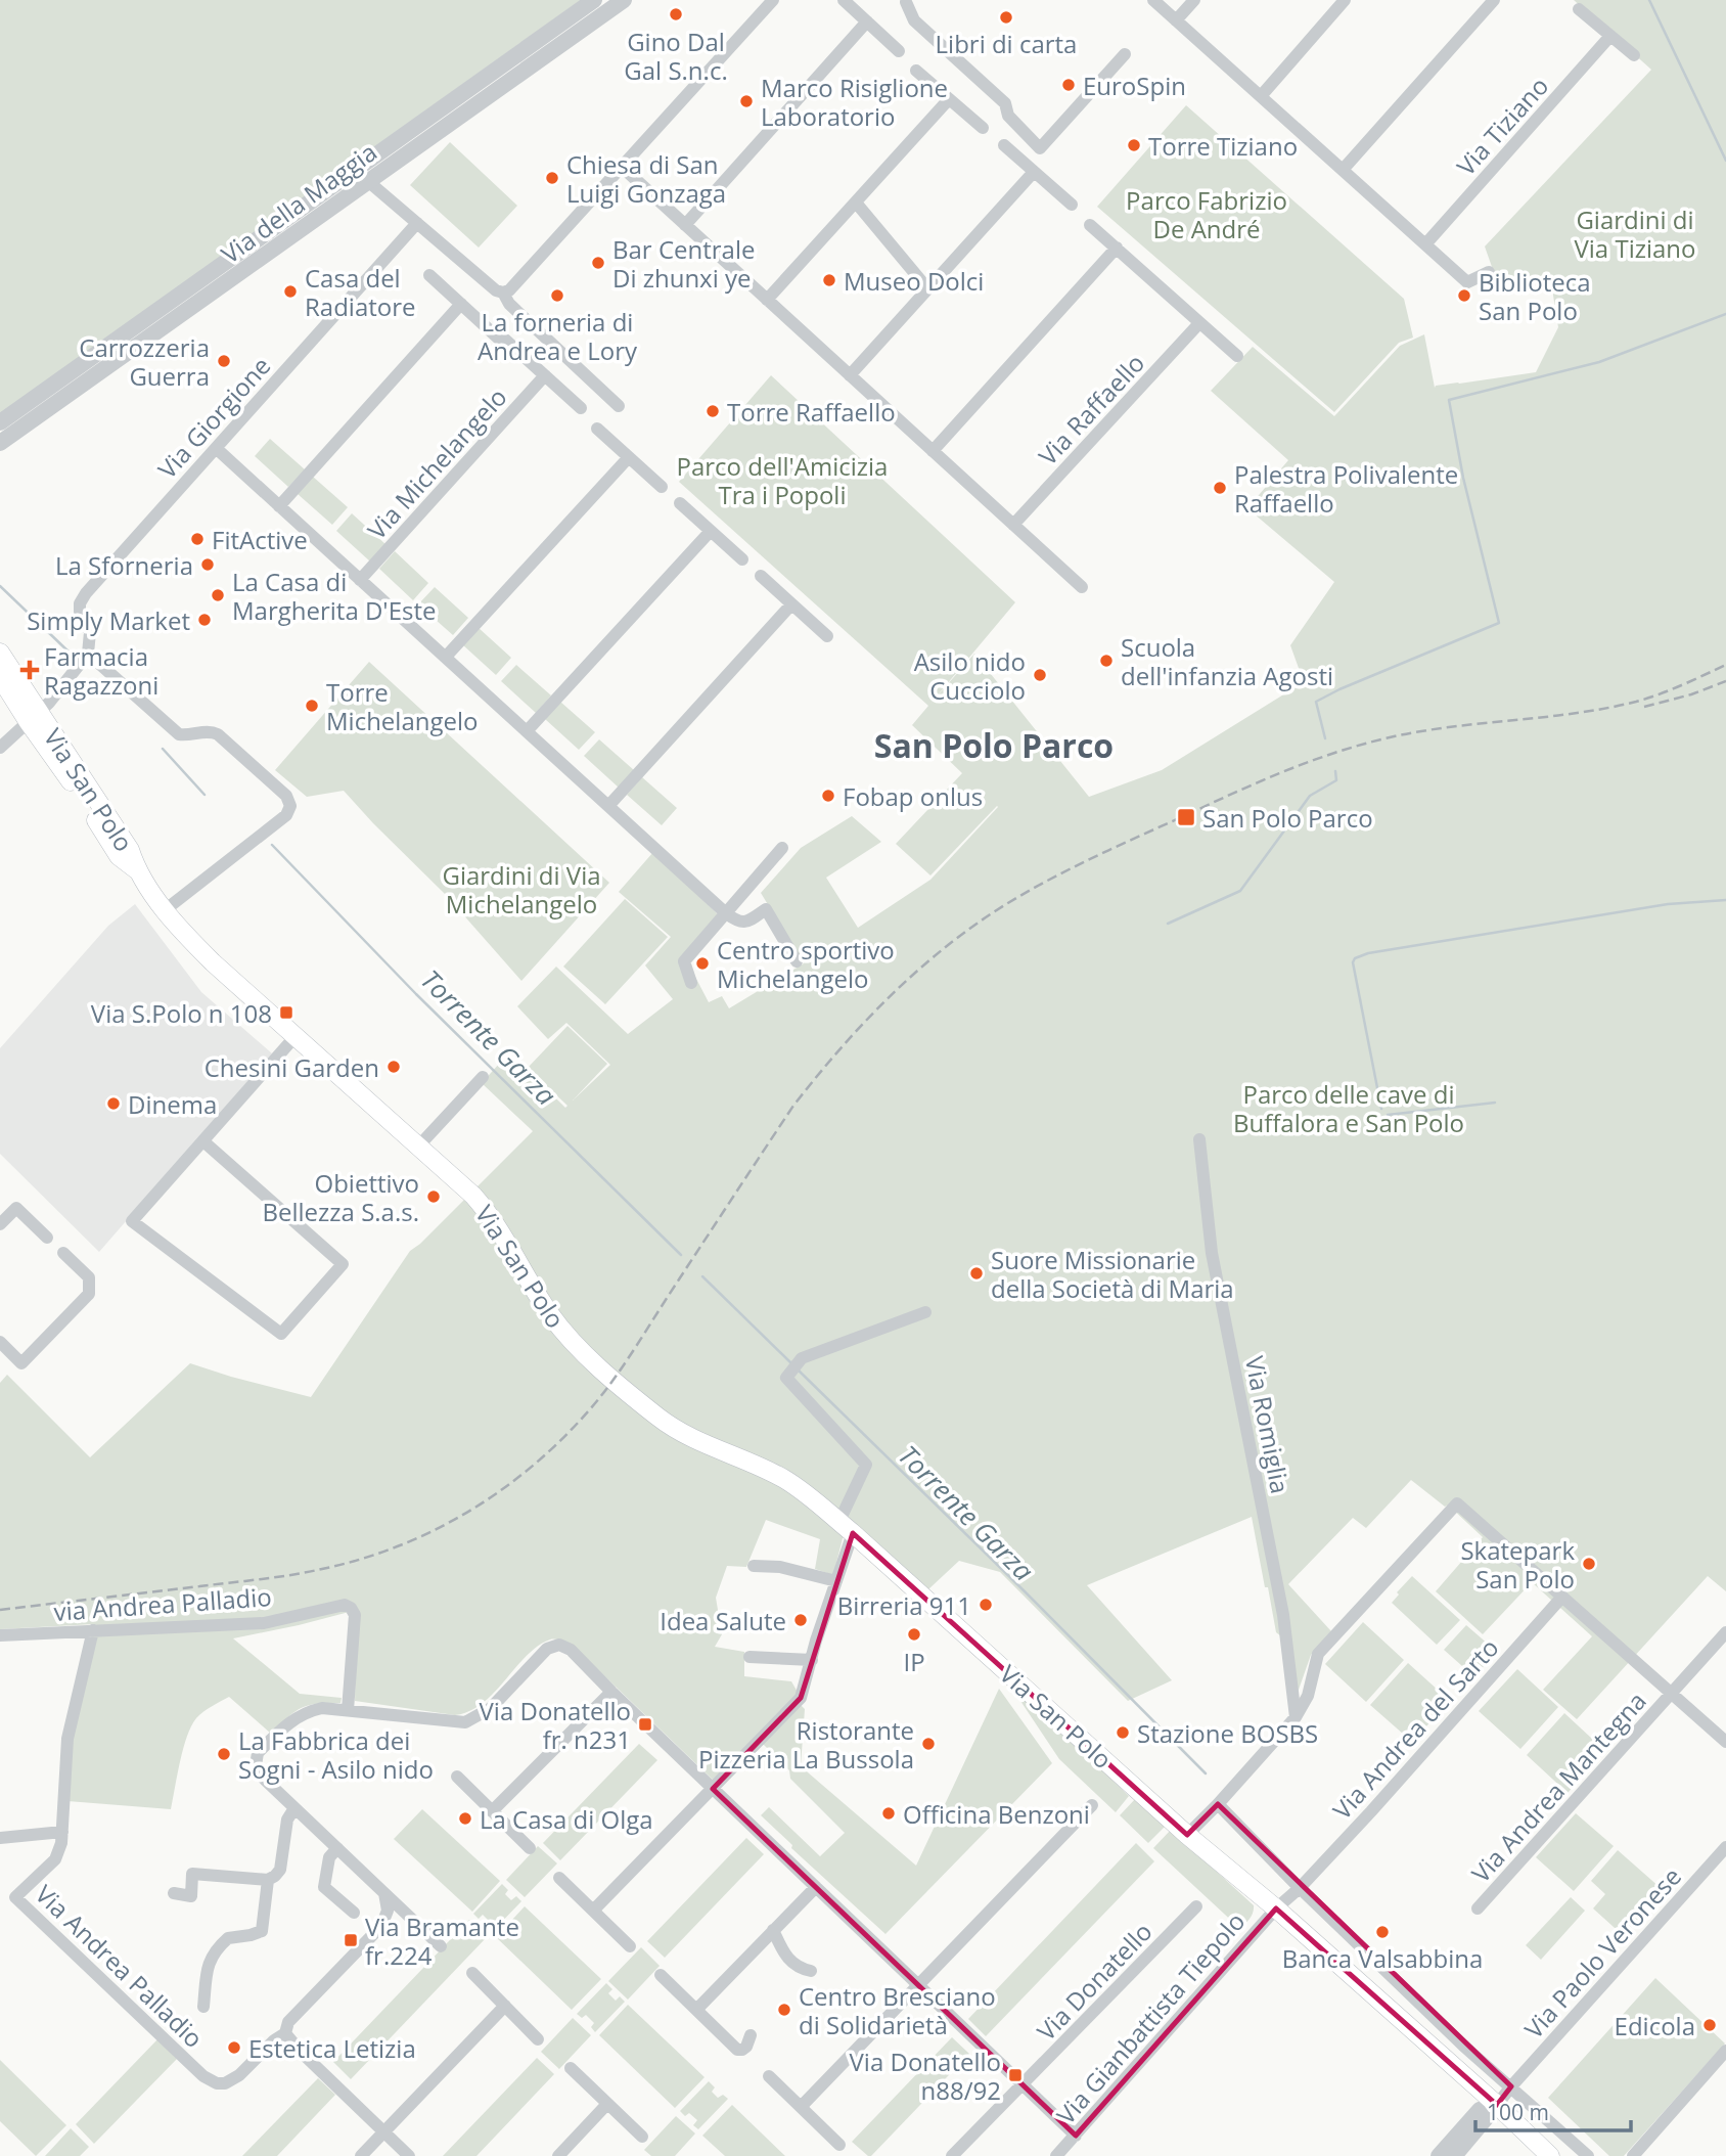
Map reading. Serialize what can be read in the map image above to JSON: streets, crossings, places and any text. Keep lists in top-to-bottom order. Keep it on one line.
{"streets":{"main road":["Via San Polo"],"street":["Via Tiziano","Via della Maggia","Via Raffaello","Via Giorgione","Via Michelangelo","Via Romiglia","via Andrea Palladio","Via Andrea del Sarto","Via Andrea Mantegna","Via Paolo Veronese","Via Andrea Palladio","Via Donatello","Via Gianbattista Tiepolo"]},"crossings":[["Via San Polo","Via Gianbattista Tiepolo"],["via Andrea Palladio","Via Andrea Palladio"]],"districts":["San Polo Parco"],"water":["Torrente Garza"],"parks":["Parco Fabrizio De André","Giardini di Via Tiziano","Parco dell'Amicizia Tra i Popoli","Giardini di Via Michelangelo","Parco delle cave di Buffalora e San Polo"],"places":{"other":["Gino Dal Gal S.n.c.","Libri di carta","EuroSpin","Marco Risiglione Laboratorio","Torre Tiziano","Chiesa di San Luigi Gonzaga","Bar Centrale Di zhunxi ye","Museo Dolci","Casa del Radiatore","La forneria di Andrea e Lory","Biblioteca San Polo","Carrozzeria Guerra","Torre Raffaello","Palestra Polivalente Raffaello","FitActive","La Sforneria","La Casa di Margherita D'Este","Simply Market","Scuola dell'infanzia Agosti","Asilo nido Cucciolo","Torre Michelangelo","Fobap onlus","Centro sportivo Michelangelo","Chesini Garden","Dinema","Obiettivo Bellezza S.a.s.","Suore Missionarie della Società di Maria","Skatepark San Polo","Birreria 911","Idea Salute","IP","Stazione BOSBS","Ristorante Pizzeria La Bussola","La Fabbrica dei Sogni - Asilo nido","Officina Benzoni","La Casa di Olga","Banca Valsabbina","Centro Bresciano di Solidarietà","Edicola","Estetica Letizia"],"health":["Farmacia Ragazzoni"],"transit":["San Polo Parco","Via S.Polo n 108","Via Donatello fr. n231","Via Bramante fr.224","Via Donatello n88/92"]},"scale_bar":"100 m"}
